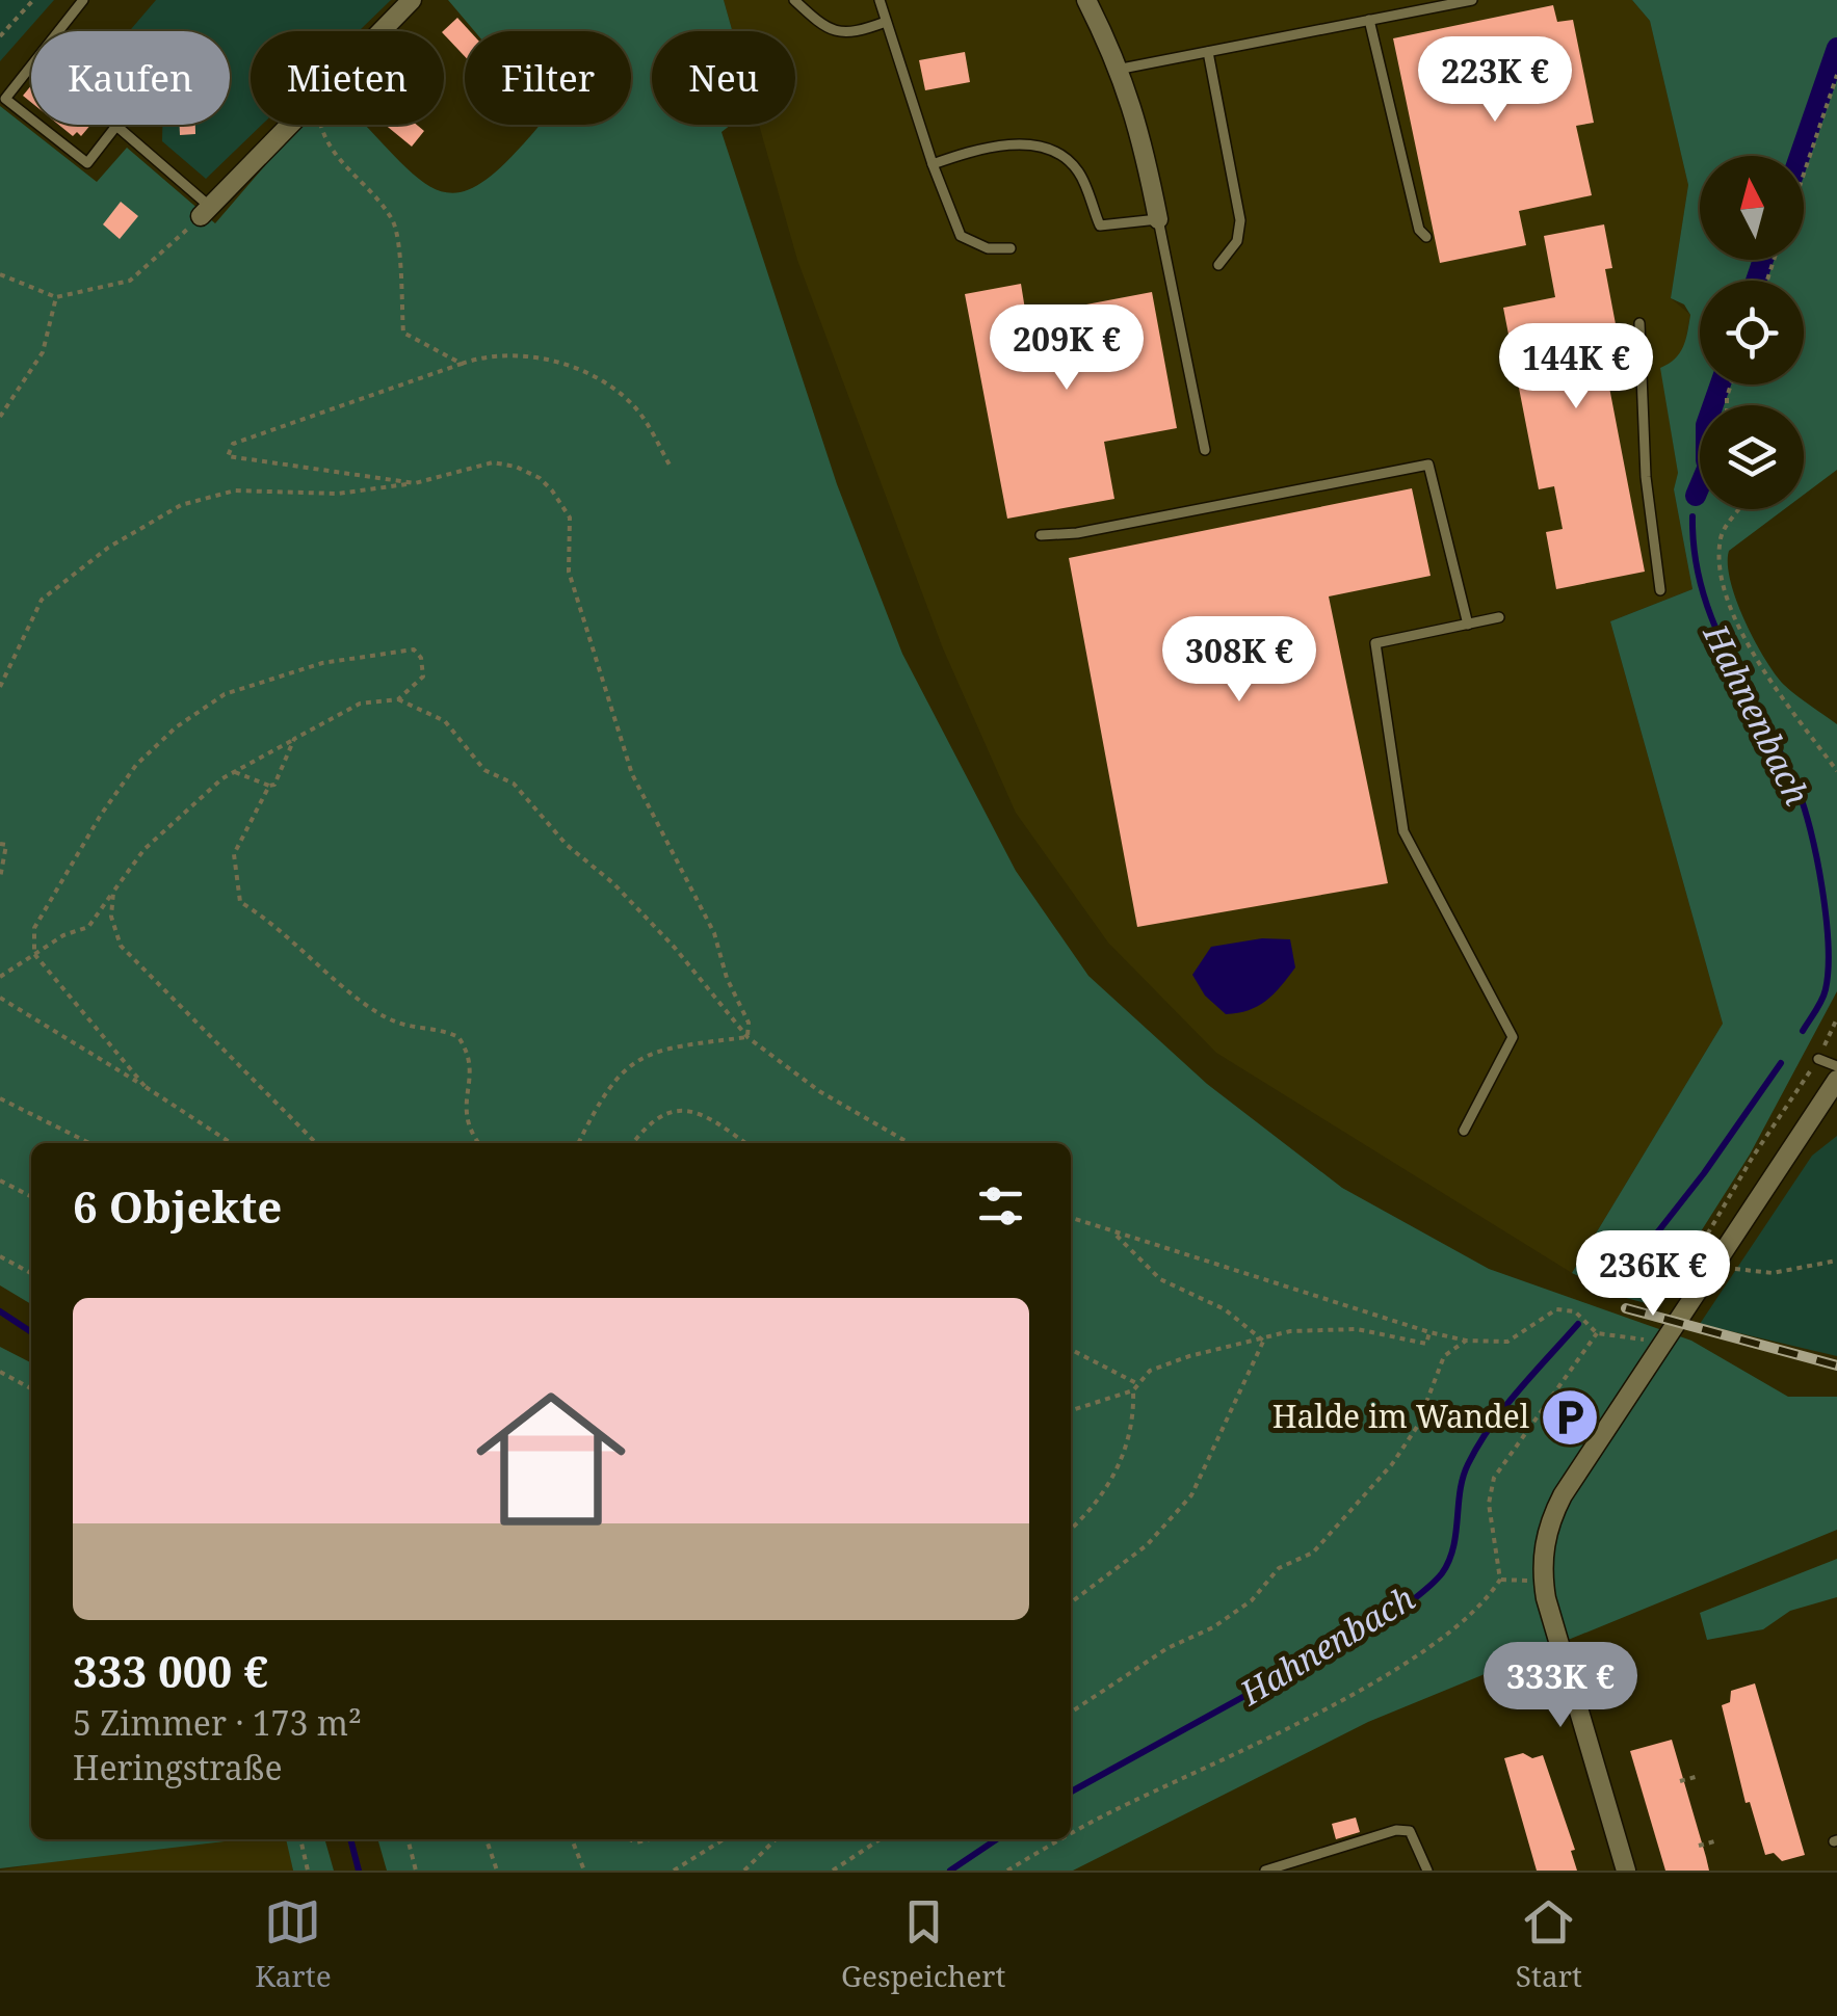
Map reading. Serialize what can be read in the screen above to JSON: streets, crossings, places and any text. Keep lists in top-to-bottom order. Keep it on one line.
{"water":["Hahnenbach"],"places":{"parking":["Halde im Wandel"]},"north":"top","page":{"chip":["Kaufen","Mieten","Filter","Neu"],"price":["223K €","209K €","144K €","308K €","236K €","333K €"],"heading":"6 Objekte","list":[{"name":"333 000 €","note":"5 Zimmer · 173 m² · Heringstraße"}],"tabs":["Karte","Gespeichert","Start"]}}
